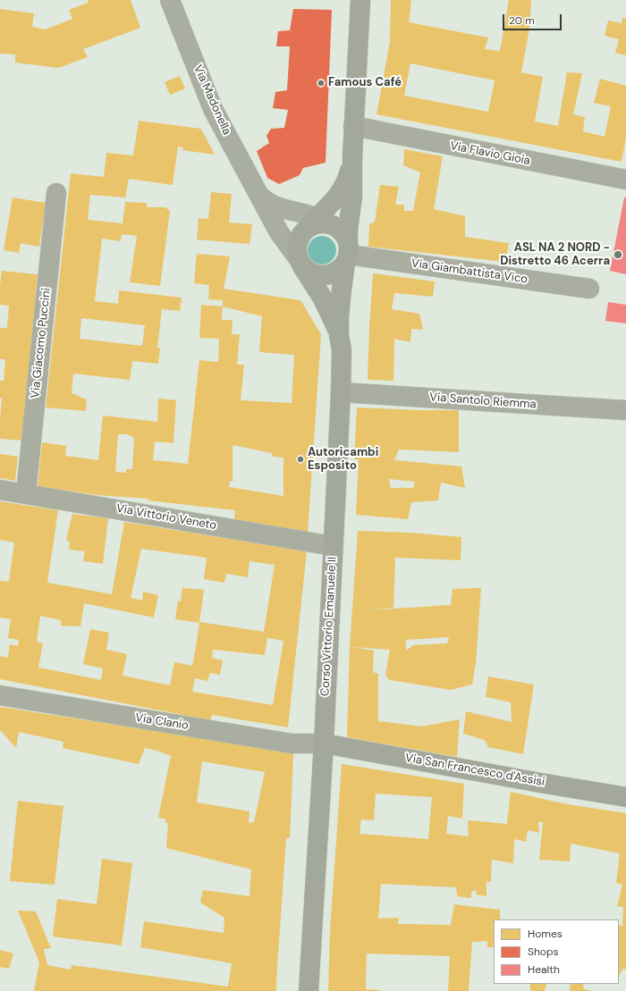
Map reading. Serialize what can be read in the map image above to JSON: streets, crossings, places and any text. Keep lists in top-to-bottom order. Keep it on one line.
{"streets":{"main road":["Corso Vittorio Emanuele II","Via San Francesco d'Assisi"],"street":["Via Madonella","Via Flavio Gioia","Via Giambattista Vico","Via Giacomo Puccini","Via Santolo Riemma","Via Vittorio Veneto","Via Clanio"]},"crossings":[["Via Madonella","Via Giambattista Vico"],["Via Madonella","Corso Vittorio Emanuele II"],["Via Flavio Gioia","Corso Vittorio Emanuele II"],["Via Giambattista Vico","Corso Vittorio Emanuele II"],["Via Giacomo Puccini","Via Vittorio Veneto"],["Via Santolo Riemma","Corso Vittorio Emanuele II"],["Via Vittorio Veneto","Corso Vittorio Emanuele II"],["Corso Vittorio Emanuele II","Via Clanio"],["Corso Vittorio Emanuele II","Via San Francesco d'Assisi"],["Via Clanio","Via San Francesco d'Assisi"]],"places":["Famous Café","ASL NA 2 NORD - Distretto 46 Acerra","Autoricambi Esposito"],"legend":["Homes","Shops","Health"],"scale_bar":"20 m"}
